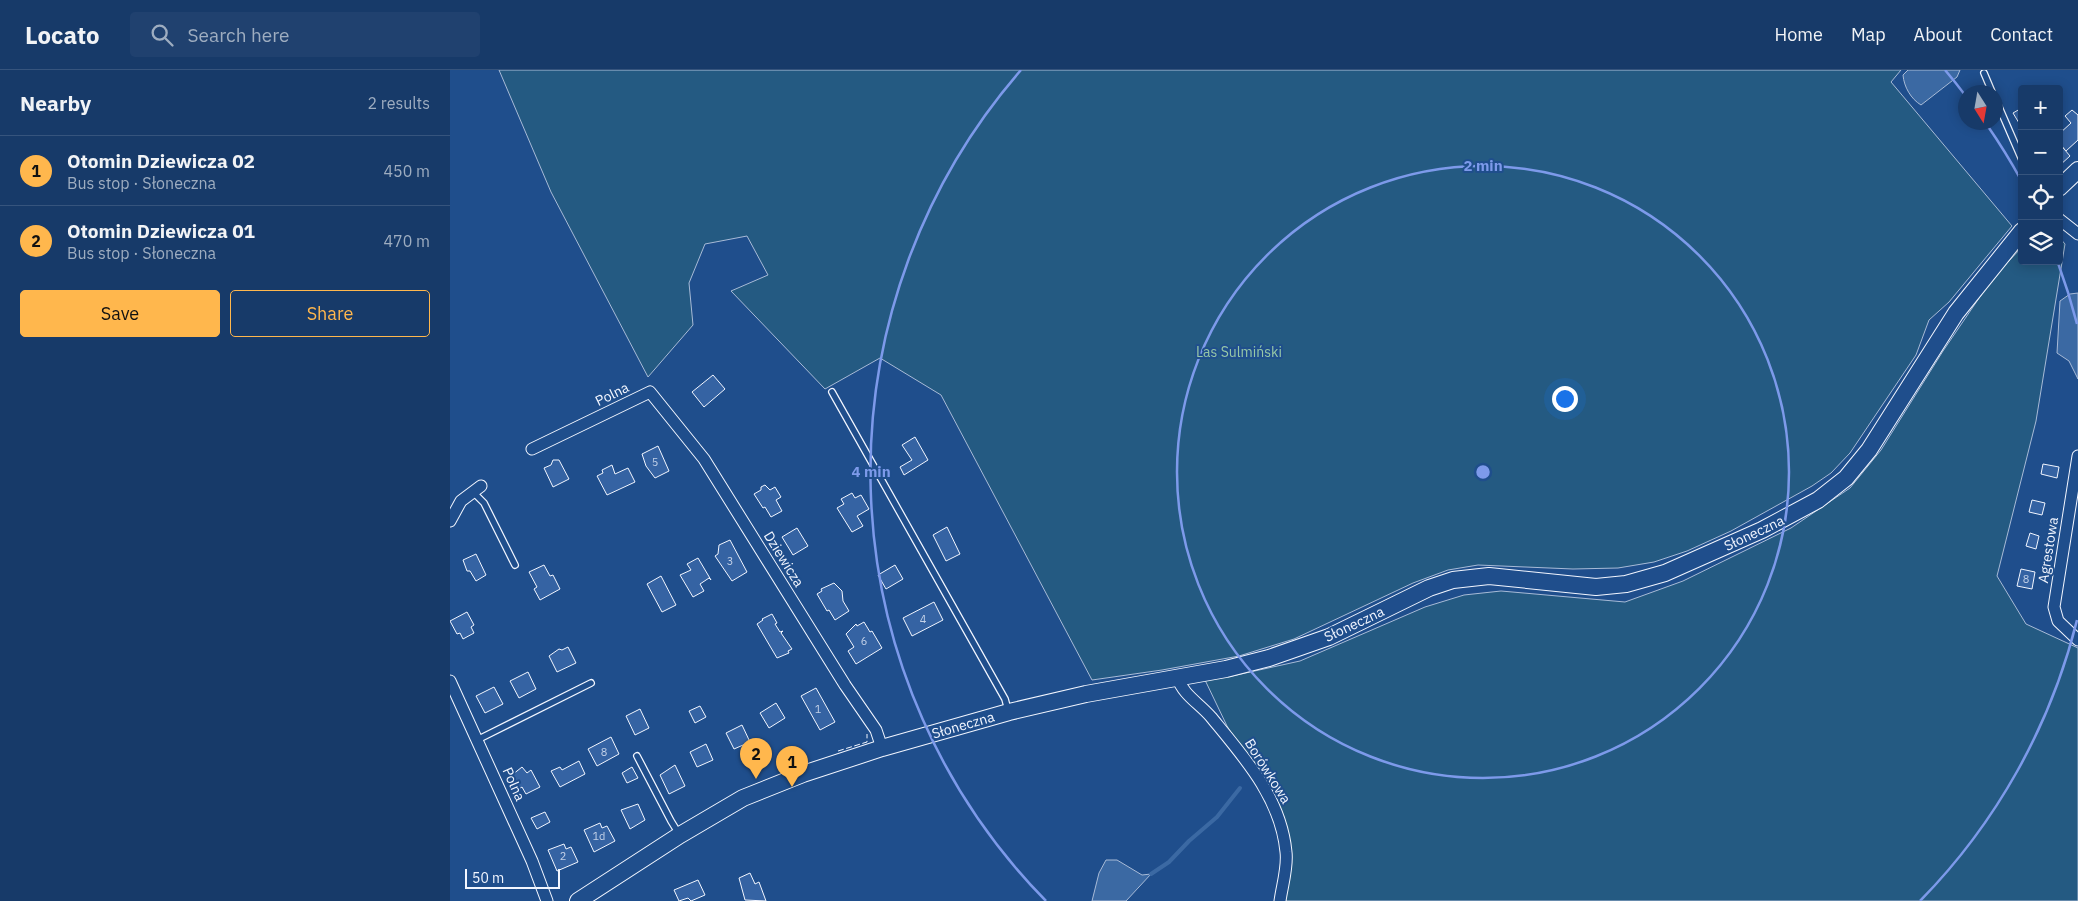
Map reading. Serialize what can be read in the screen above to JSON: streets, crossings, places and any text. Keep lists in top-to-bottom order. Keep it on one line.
{"streets":{"street":["Polna","Słoneczna","Agrestowa","Dziewicza","Borówkowa"]},"crossings":[["Polna","Dziewicza"],["Słoneczna","Dziewicza"],["Słoneczna","Borówkowa"]],"parks":["Las Sulmiński"],"house_numbers":["5","3","8","4","6","1","8","1d","2"],"scale_bar":"50 m","north":"bottom","page":{"header":"Locato","search":"Search here","nav":["Home","Map","About","Contact"],"heading":["Nearby","2 results"],"map_buttons":["+","−"],"list":[{"mark":"1","name":"Otomin Dziewicza 02","note":"Bus stop · Słoneczna","value":"450 m"},{"mark":"2","name":"Otomin Dziewicza 01","note":"Bus stop · Słoneczna","value":"470 m"}],"buttons":["Save","Share"],"pins":["2","1"],"scale":"50 m"},"rings":["2 min","4 min"]}
